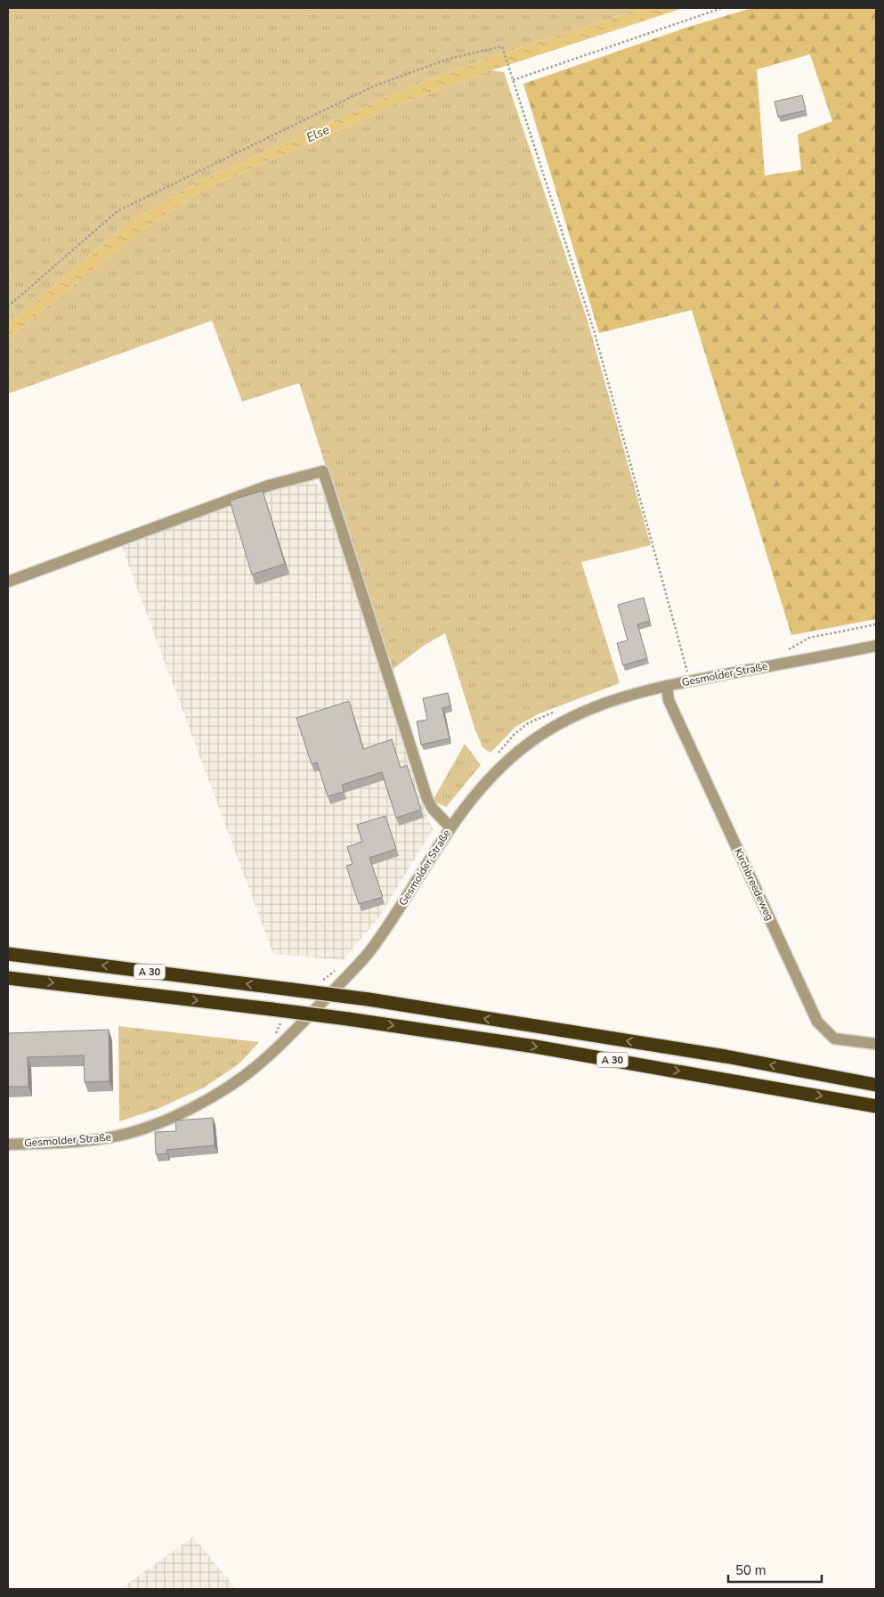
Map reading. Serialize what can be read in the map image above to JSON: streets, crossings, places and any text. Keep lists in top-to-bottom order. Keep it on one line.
{"streets":{"highway":["A 30"],"street":["Gesmolder Straße","Kirchbreedeweg"]},"crossings":[["Gesmolder Straße","Kirchbreedeweg"]],"water":["Else"],"scale_bar":"50 m"}
